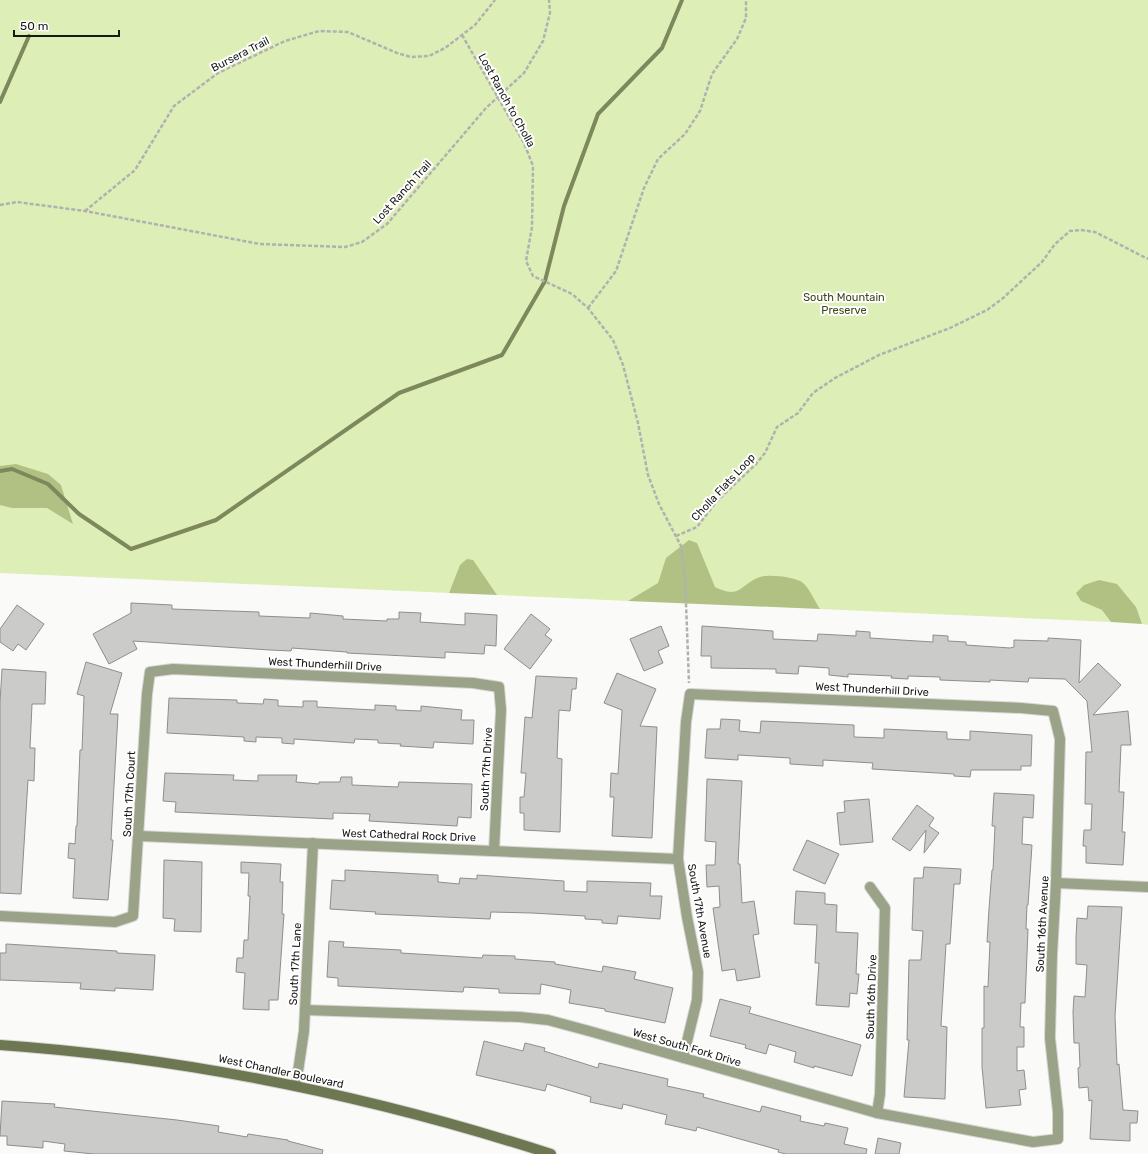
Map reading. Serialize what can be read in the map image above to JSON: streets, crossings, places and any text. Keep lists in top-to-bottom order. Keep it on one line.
{"streets":{"street":["West Thunderhill Drive","South 17th Drive","South 17th Court","West Cathedral Rock Drive","South 17th Avenue","South 16th Avenue","South 17th Lane","South 16th Drive","West South Fork Drive","West Chandler Boulevard"],"path":["Bursera Trail","Lost Ranch to Cholla","Lost Ranch Trail","Cholla Flats Loop"]},"crossings":[["Bursera Trail","Lost Ranch to Cholla"],["Bursera Trail","Lost Ranch Trail"],["Lost Ranch to Cholla","Lost Ranch Trail"],["West Thunderhill Drive","South 17th Drive"],["West Thunderhill Drive","South 17th Court"],["West Thunderhill Drive","South 17th Avenue"],["West Thunderhill Drive","South 16th Avenue"],["South 17th Drive","West Cathedral Rock Drive"],["South 17th Court","West Cathedral Rock Drive"],["West Cathedral Rock Drive","South 17th Avenue"],["West Cathedral Rock Drive","South 17th Lane"],["South 17th Avenue","West South Fork Drive"],["South 16th Avenue","West South Fork Drive"],["South 17th Lane","West South Fork Drive"],["South 17th Lane","West Chandler Boulevard"],["South 16th Drive","West South Fork Drive"]],"parks":["South Mountain Preserve"],"scale_bar":"50 m"}
